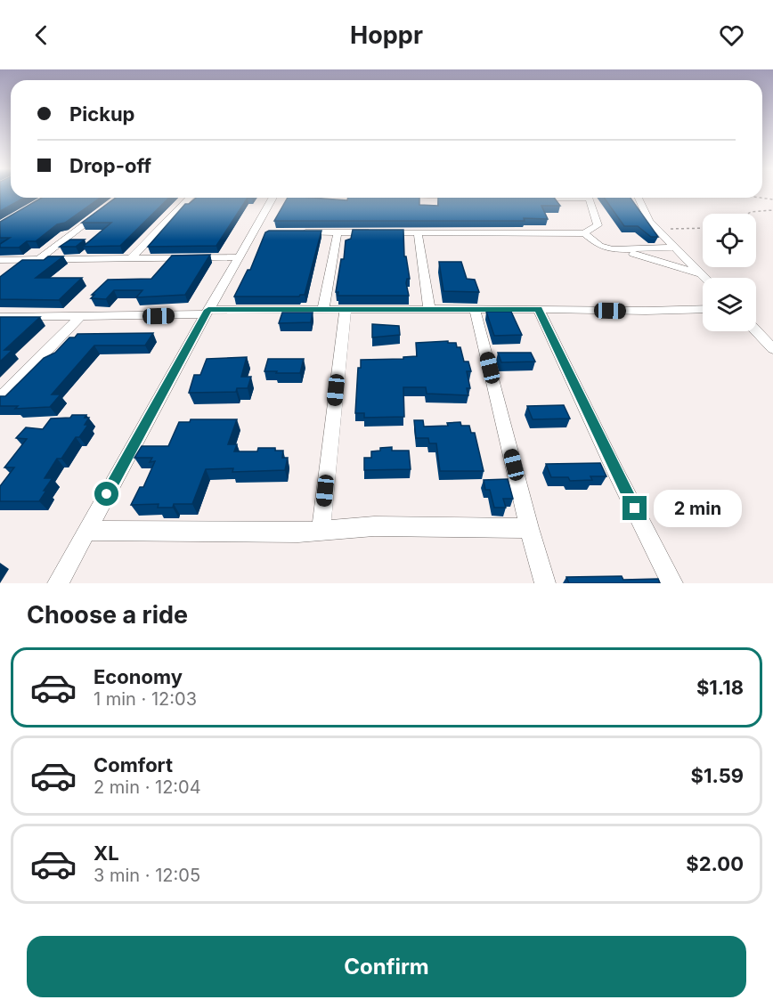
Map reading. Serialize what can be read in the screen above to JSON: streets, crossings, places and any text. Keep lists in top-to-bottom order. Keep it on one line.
{"page":{"header":"Hoppr","banner":["Pickup","Drop-off"],"bubble":"2 min","heading":"Choose a ride","list":[{"name":"Economy","note":"1 min · 12:03","value":"$1.18"},{"name":"Comfort","note":"2 min · 12:04","value":"$1.59"},{"name":"XL","note":"3 min · 12:05","value":"$2.00"}],"buttons":"Confirm"}}
